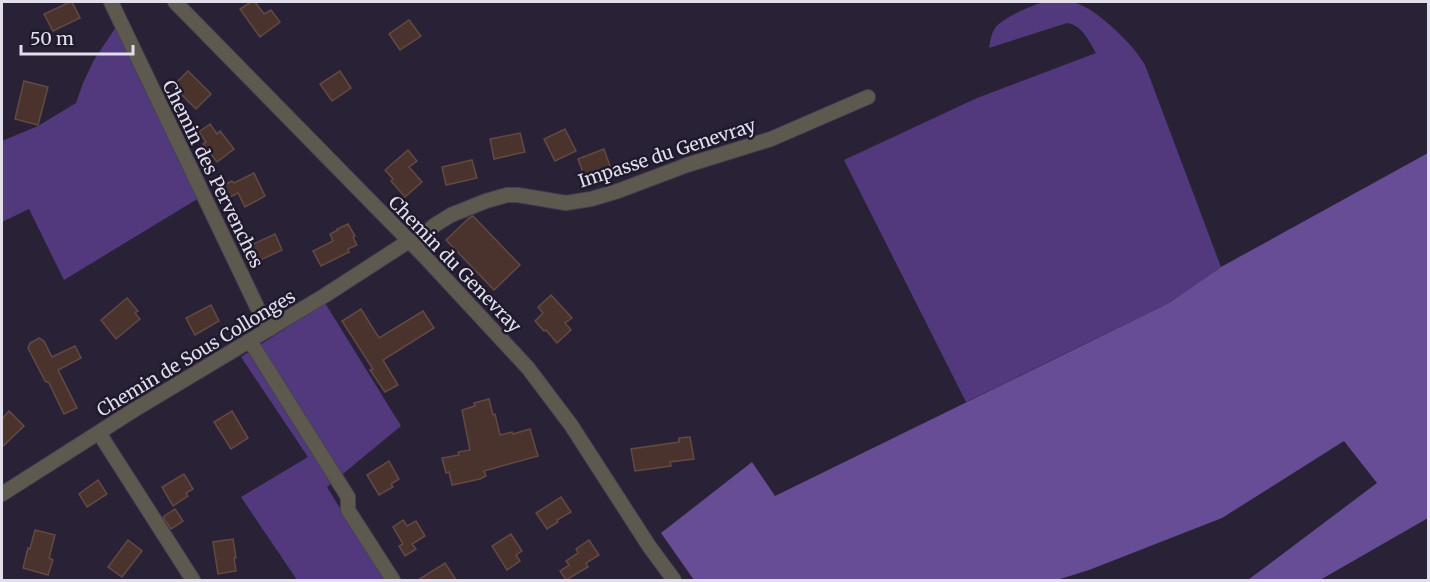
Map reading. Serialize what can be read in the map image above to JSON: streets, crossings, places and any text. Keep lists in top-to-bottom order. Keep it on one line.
{"streets":{"street":["Impasse du Genevray","Chemin des Pervenches","Chemin du Genevray","Chemin de Sous Collonges"]},"crossings":[["Impasse du Genevray","Chemin du Genevray"],["Impasse du Genevray","Chemin de Sous Collonges"],["Chemin des Pervenches","Chemin de Sous Collonges"],["Chemin du Genevray","Chemin de Sous Collonges"]],"scale_bar":"50 m"}
